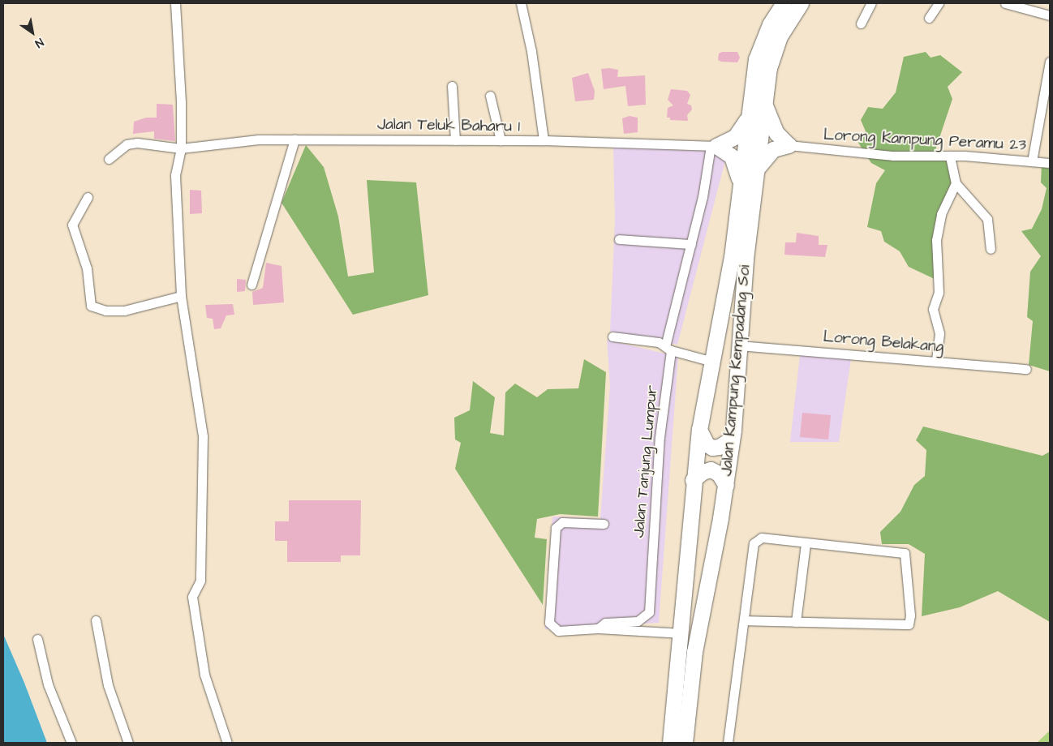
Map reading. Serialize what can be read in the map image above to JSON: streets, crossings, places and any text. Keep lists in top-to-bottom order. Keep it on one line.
{"streets":{"highway":["Jalan Kampung Kempadang Soi"],"street":["Jalan Teluk Baharu 1","Lorong Kampung Peramu 23","Lorong Belakang","Jalan Tanjung Lumpur"]},"crossings":[["Jalan Teluk Baharu 1","Jalan Tanjung Lumpur"],["Lorong Belakang","Jalan Kampung Kempadang Soi"]],"north":"bottom right"}
